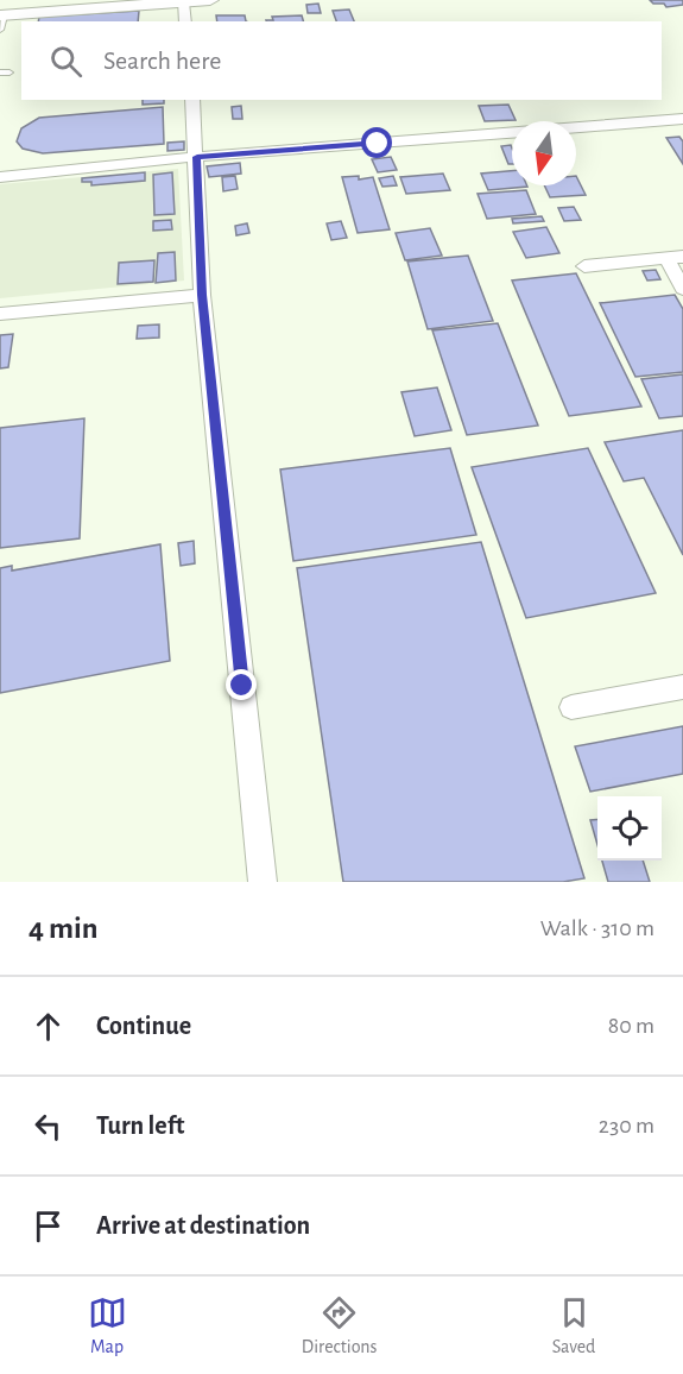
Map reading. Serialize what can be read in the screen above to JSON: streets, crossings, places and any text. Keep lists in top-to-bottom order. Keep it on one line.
{"north":"bottom","page":{"search":"Search here","heading":["4 min","Walk · 310 m"],"list":[["Continue","80 m"],["Turn left","230 m"],"Arrive at destination"],"nav":["Map","Directions","Saved"]}}
